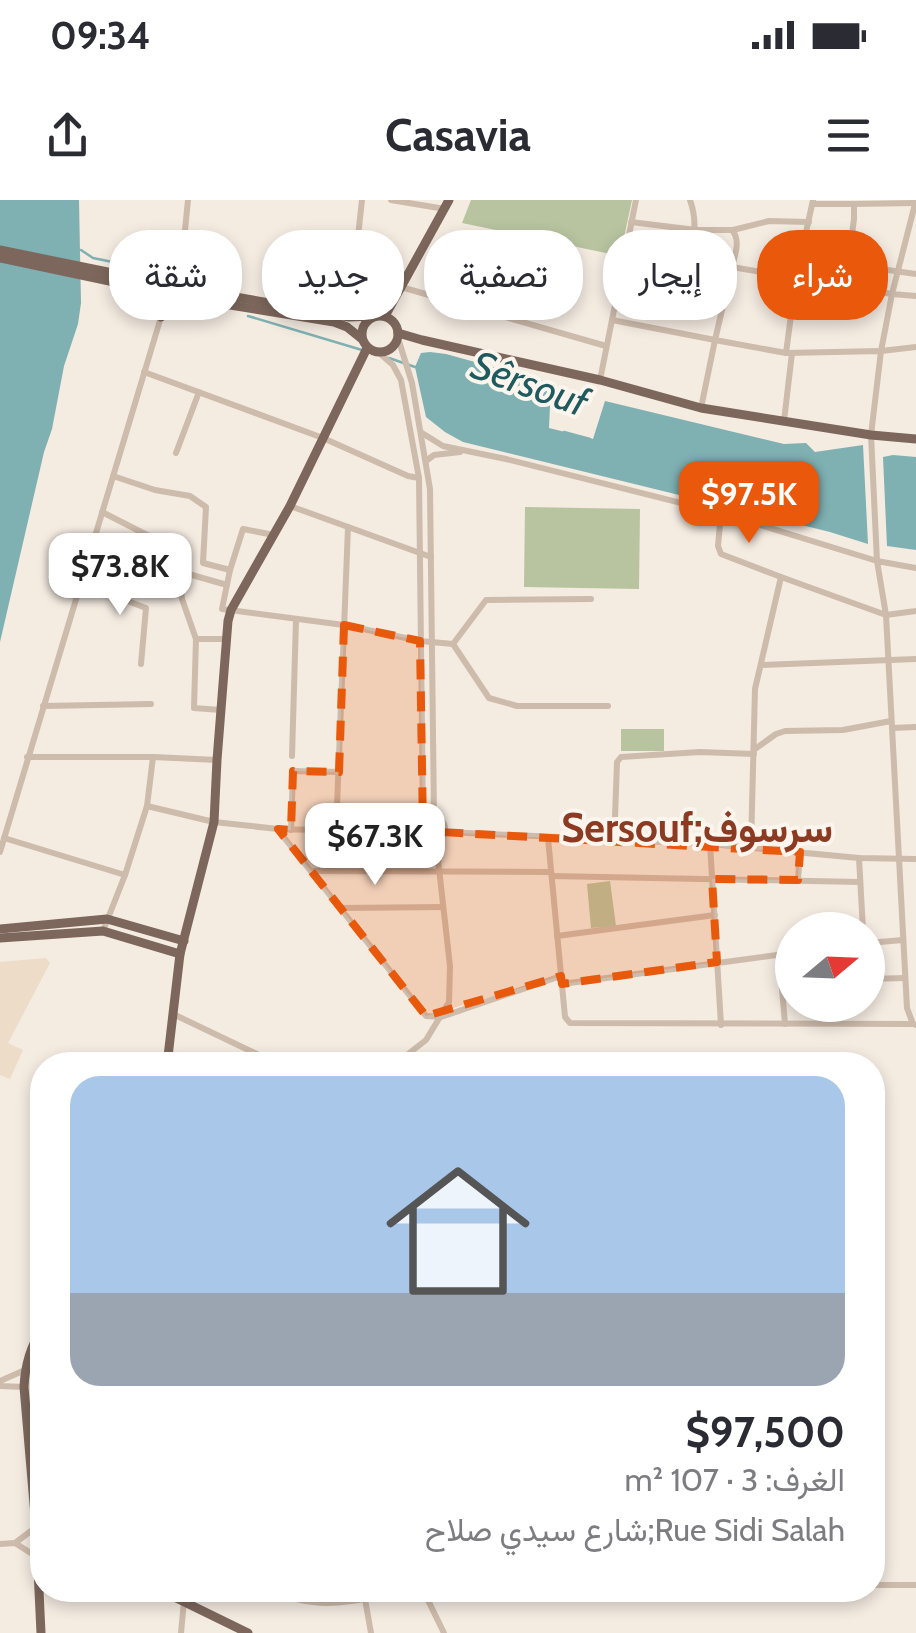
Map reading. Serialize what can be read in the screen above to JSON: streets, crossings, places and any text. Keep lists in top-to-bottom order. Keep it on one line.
{"districts":["Sersouf;سرسوف"],"water":["Sêrsouf"],"north":"right","page":{"status":"09:34","header":"Casavia","chip":["شراء","إيجار","تصفية","جديد","شقة"],"price":["$97.5K","$73.8K","$67.3K"],"list":[{"name":"$97,500","note":"الغرف: 3 · 107 m² · Rue Sidi Salah;شارع سيدي صلاح"}]}}
